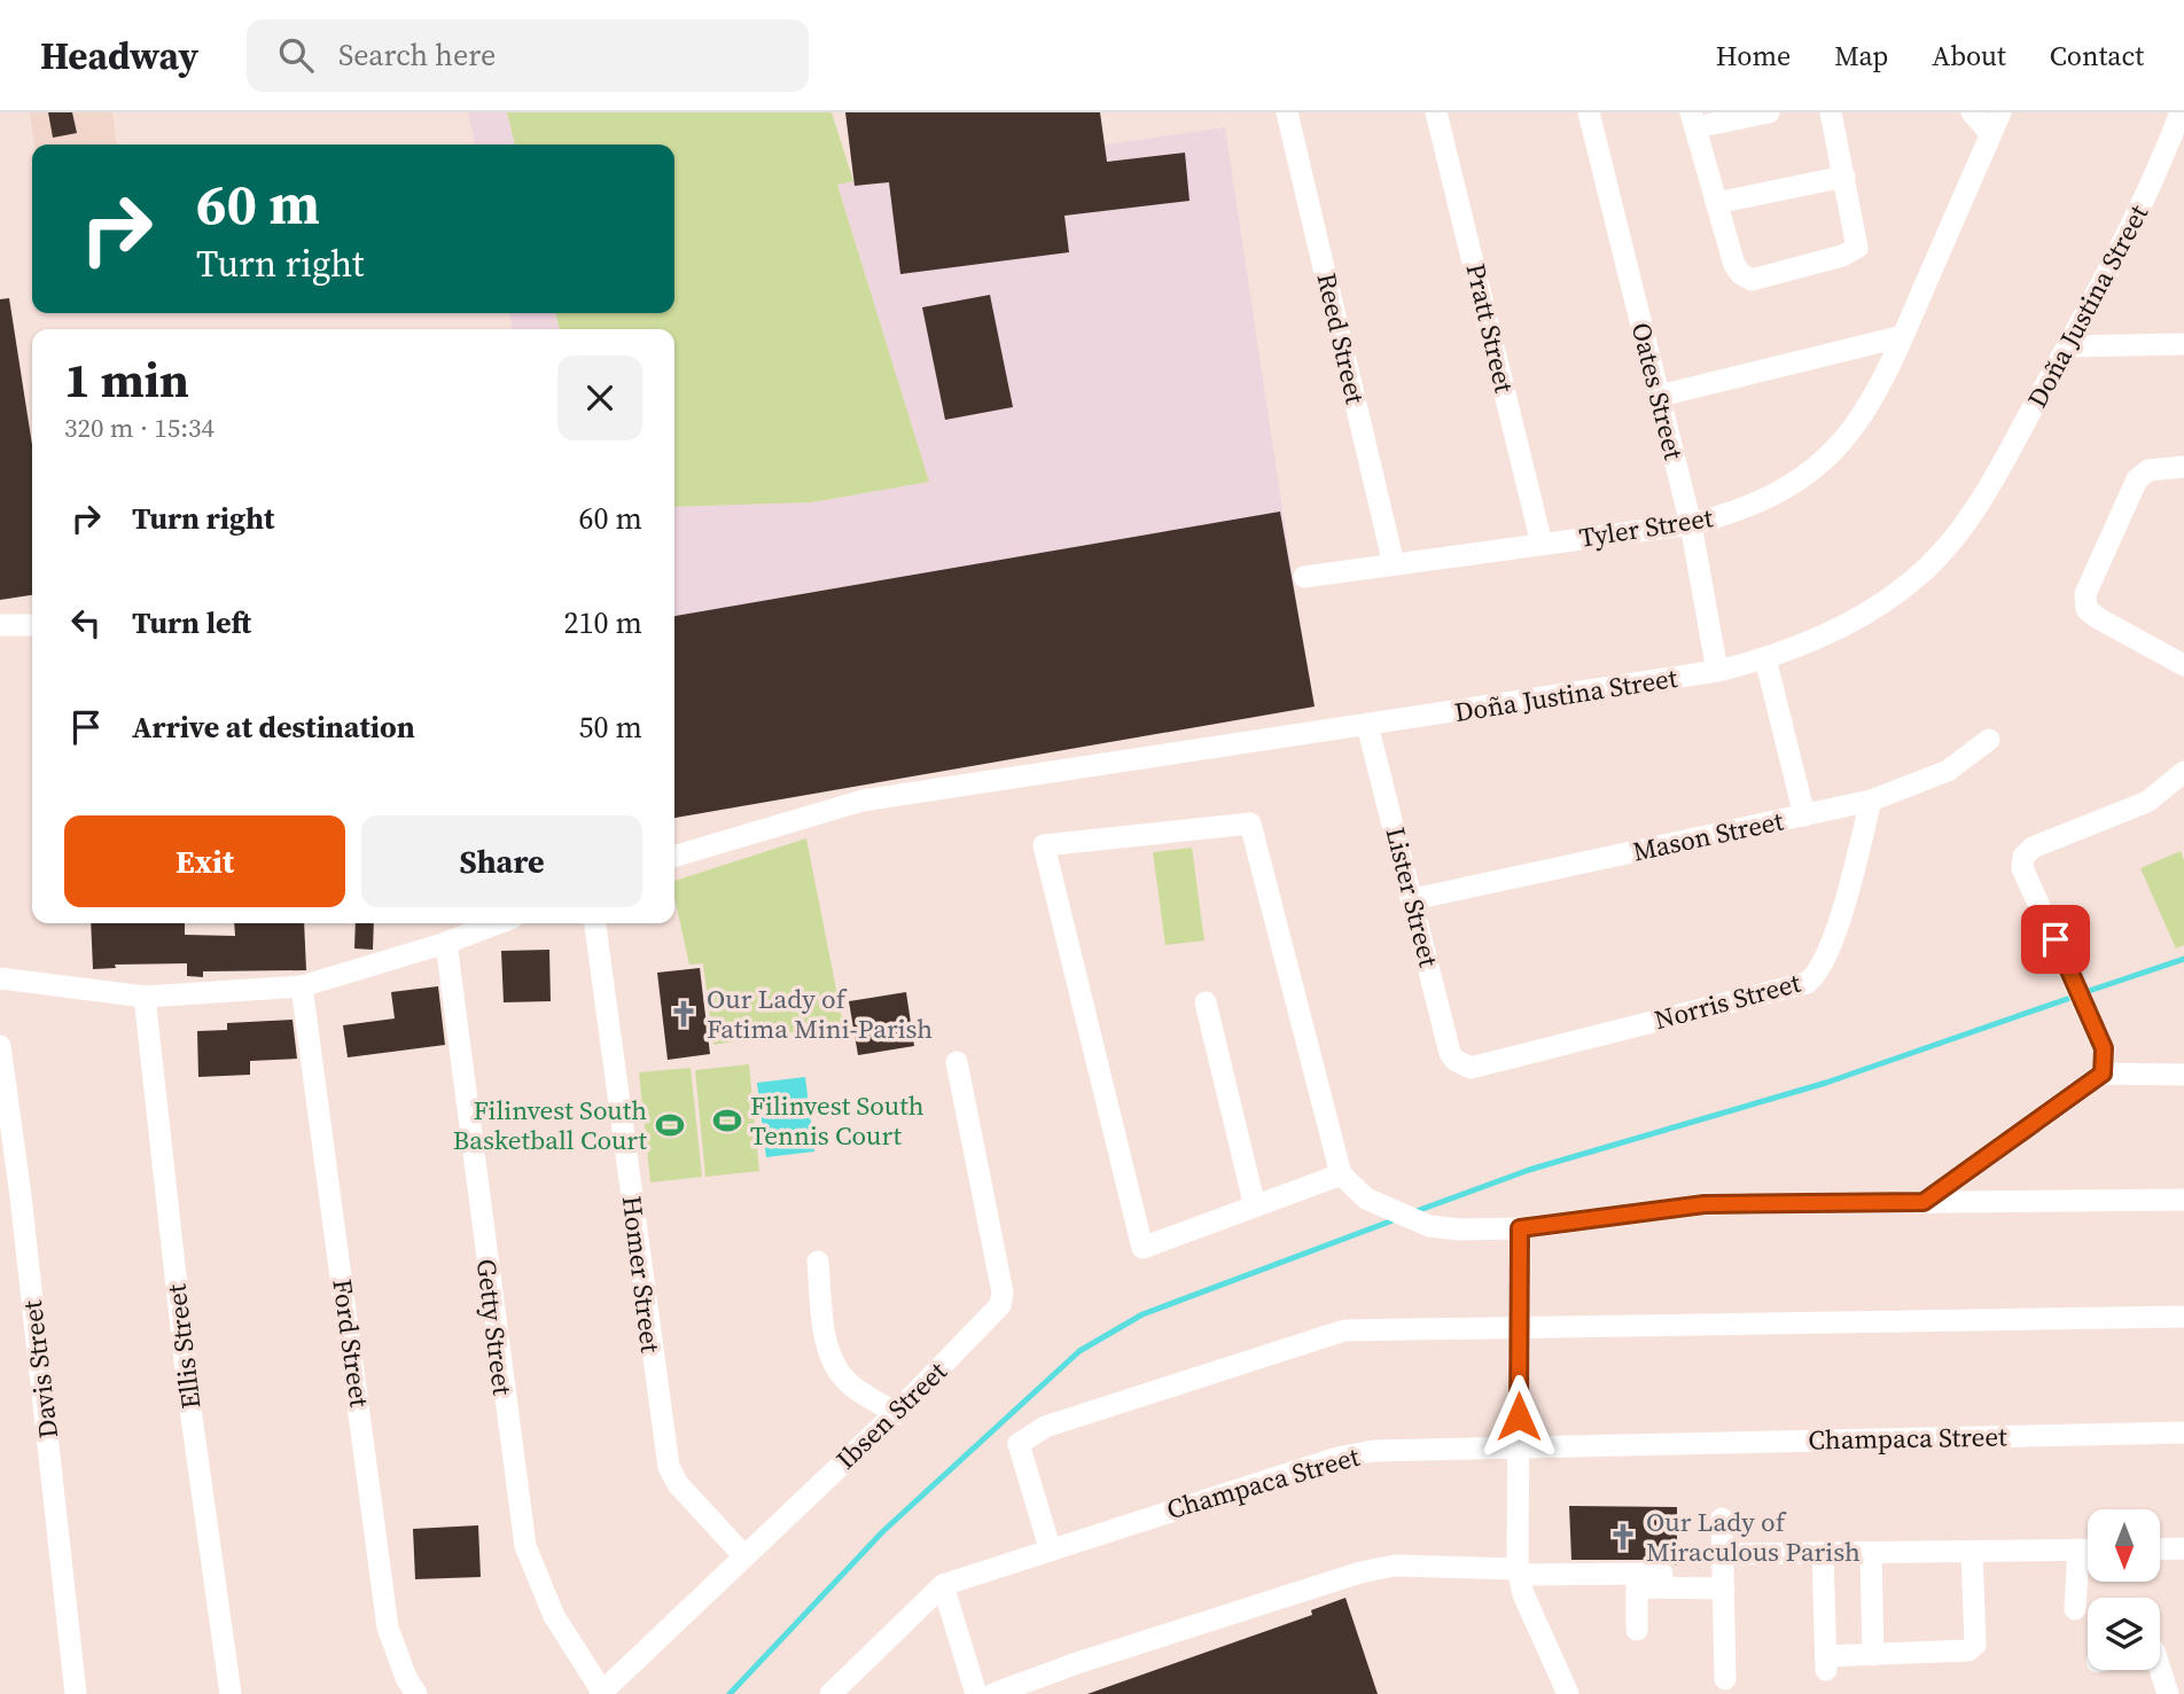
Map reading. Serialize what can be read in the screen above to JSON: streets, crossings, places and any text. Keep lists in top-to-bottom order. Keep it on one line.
{"streets":{"street":["Doña Justina Street","Pratt Street","Reed Street","Oates Street","Tyler Street","Mason Street","Lister Street","Norris Street","Homer Street","Getty Street","Ford Street","Ellis Street","Davis Street","Ibsen Street","Champaca Street"]},"crossings":[["Doña Justina Street","Oates Street"],["Doña Justina Street","Lister Street"],["Pratt Street","Tyler Street"],["Reed Street","Tyler Street"],["Oates Street","Tyler Street"],["Mason Street","Lister Street"],["Mason Street","Norris Street"],["Lister Street","Norris Street"],["Homer Street","Ibsen Street"],["Getty Street","Ibsen Street"]],"places":{"church":["Our Lady of Fatima Mini-Parish","Our Lady of Miraculous Parish"],"sports":["Filinvest South Tennis Court","Filinvest South Basketball Court"]},"north":"bottom","page":{"header":"Headway","search":"Search here","nav":["Home","Map","About","Contact"],"turn":["60 m","Turn right"],"heading":["1 min","320 m · 15:34"],"list":[{"name":"Turn right","value":"60 m"},{"name":"Turn left","value":"210 m"},{"name":"Arrive at destination","value":"50 m"}],"buttons":["Exit","Share"]}}
